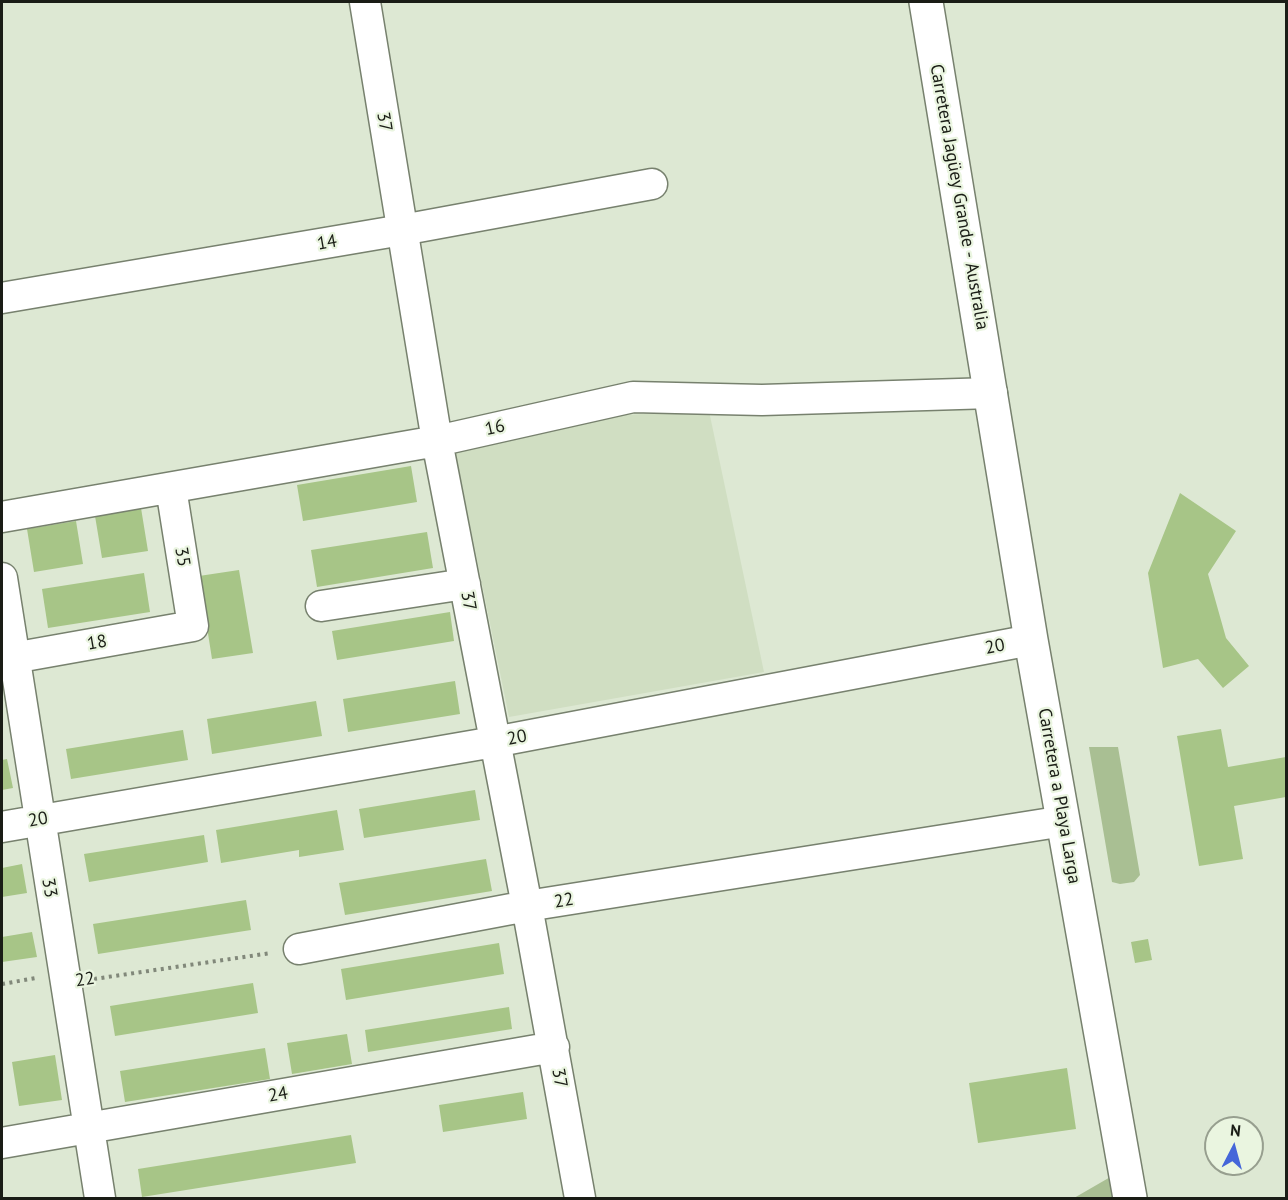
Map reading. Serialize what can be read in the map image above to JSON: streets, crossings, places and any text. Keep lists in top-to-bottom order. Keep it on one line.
{"streets":{"main road":["Carretera Jagüey Grande - Australia","Carretera a Playa Larga"],"street":["37","14","16","35","18","20","33","22","24"]},"crossings":[["37","14"],["37","16"],["37","20"],["37","22"],["37","24"],["Carretera Jagüey Grande - Australia","16"],["Carretera Jagüey Grande - Australia","Carretera a Playa Larga"],["16","35"],["16","Carretera a Playa Larga"],["35","18"],["18","33"],["20","Carretera a Playa Larga"],["20","33"],["Carretera a Playa Larga","22"],["33","22"],["33","24"]],"north":"top"}
